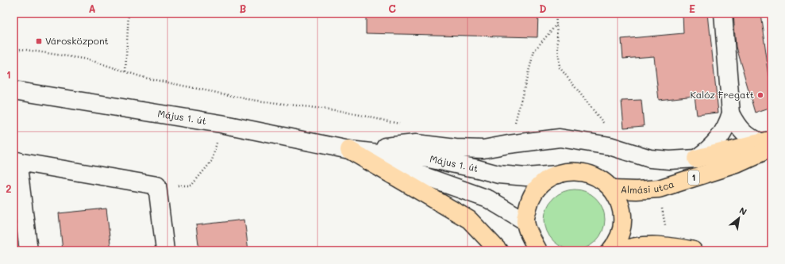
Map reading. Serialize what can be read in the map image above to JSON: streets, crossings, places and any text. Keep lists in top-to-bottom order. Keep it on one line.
{"streets":{"main road":["Május 1. út","1","Almási utca"]},"places":{"transit":["Városközpont"],"other":["Kalóz Fregatt"]},"north":"top right","grid":{"columns":["A","B","C","D","E"],"rows":["1","2"]}}
